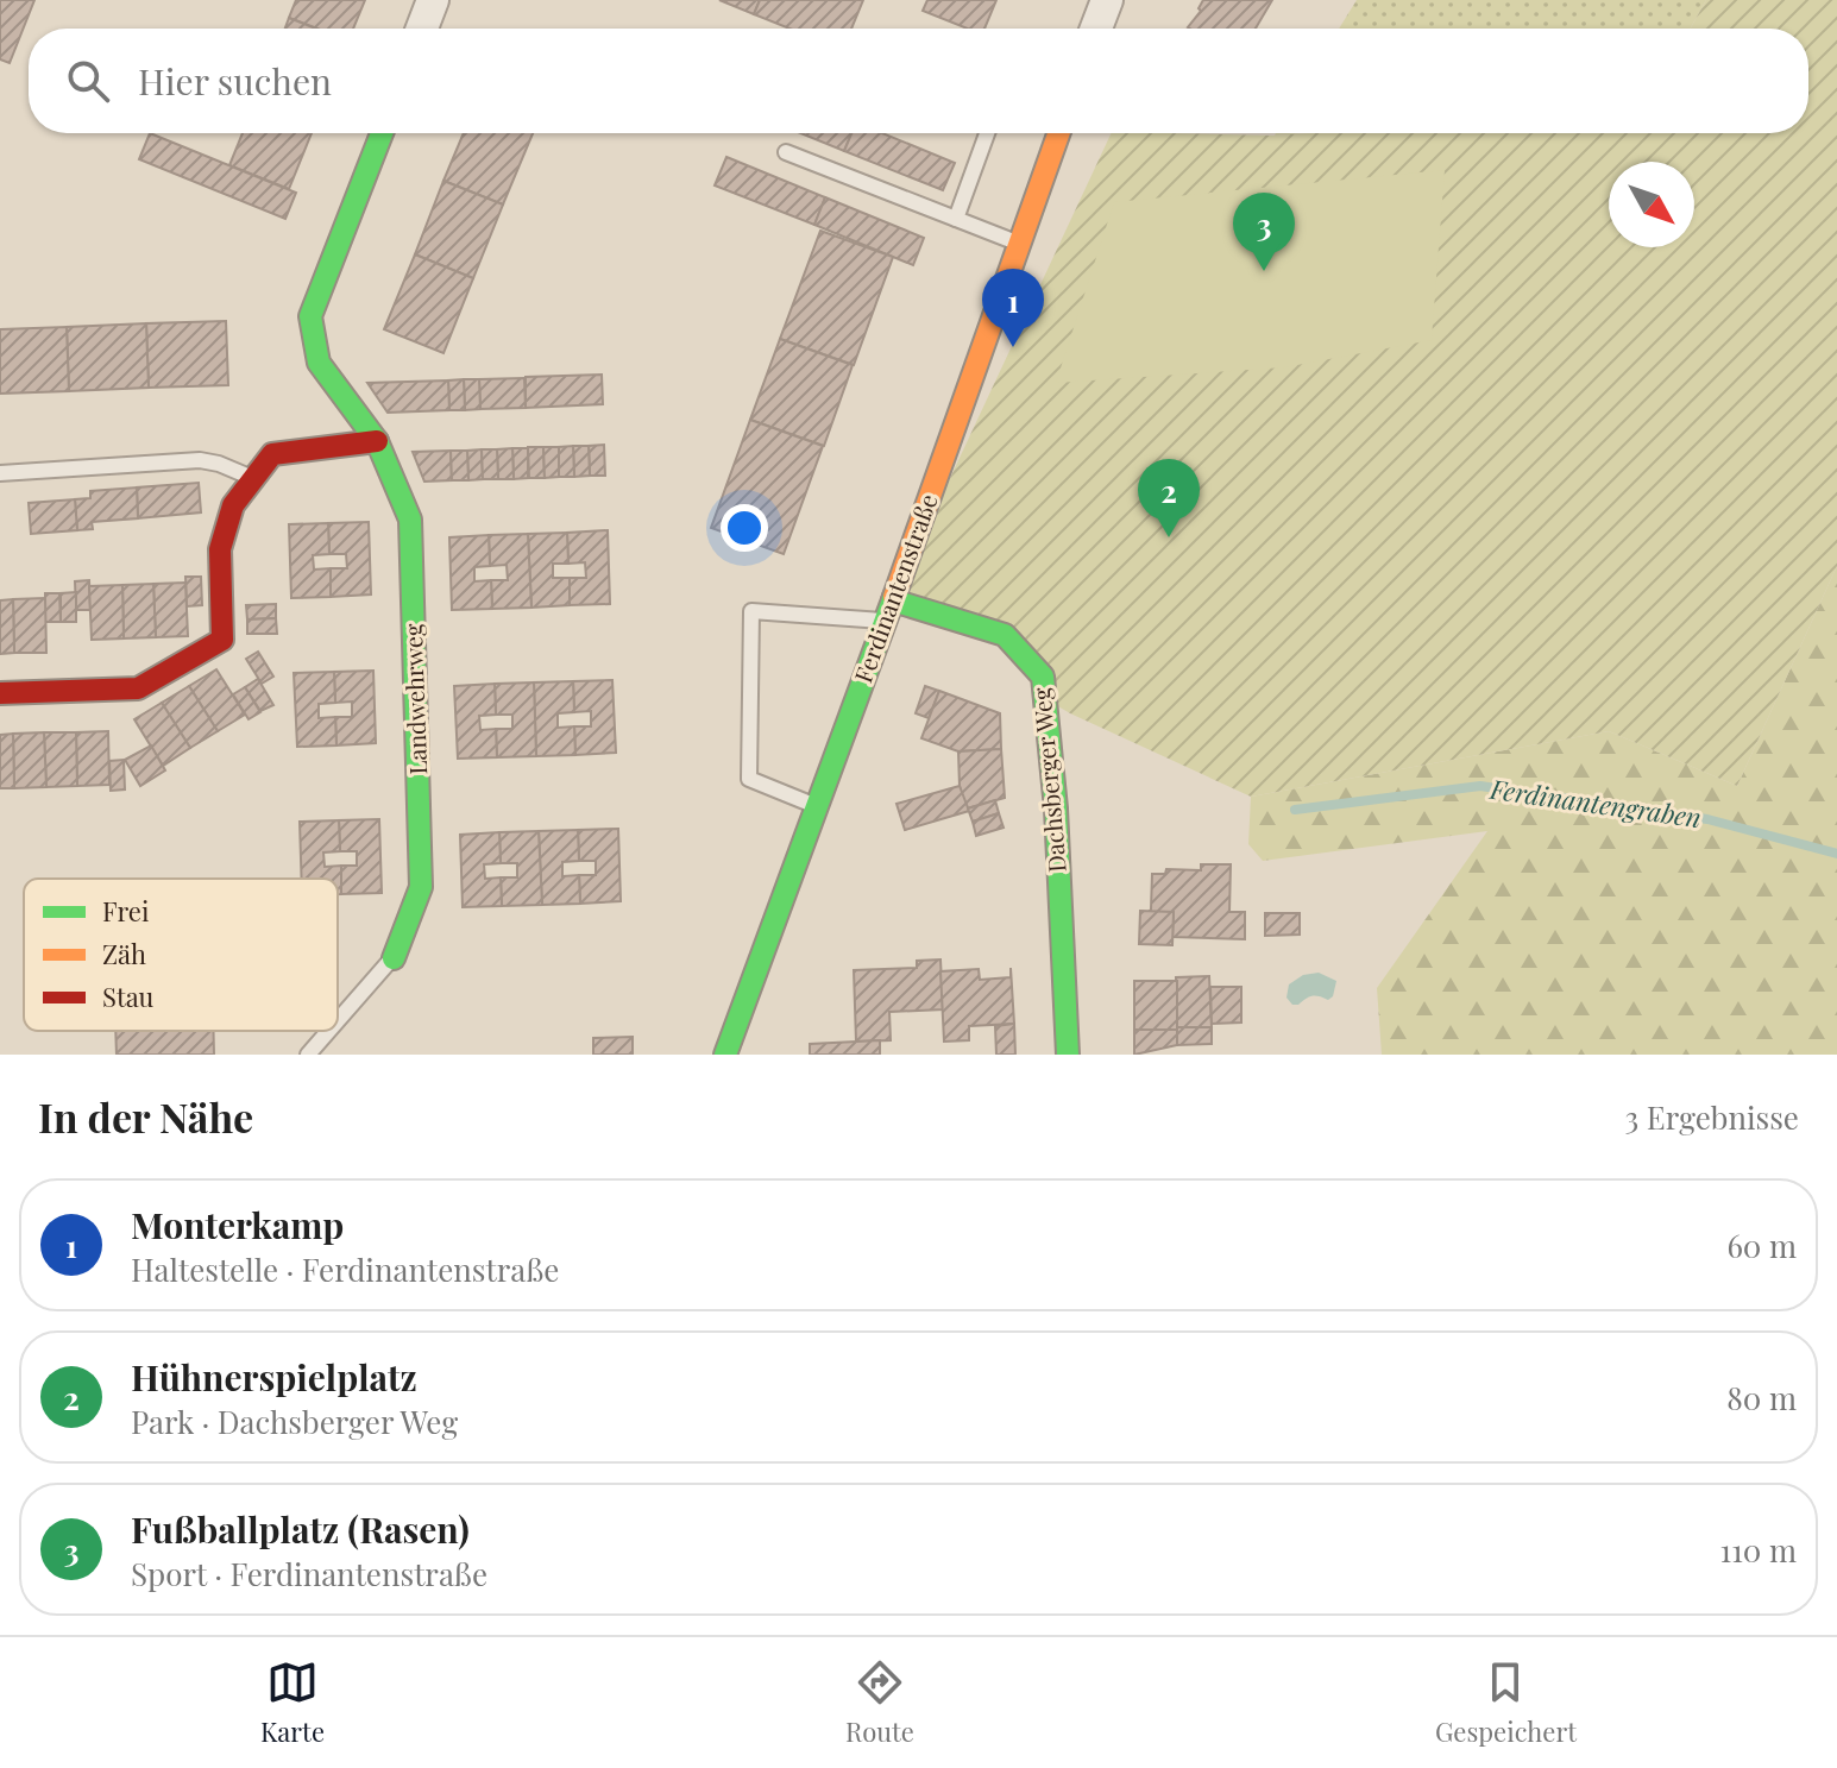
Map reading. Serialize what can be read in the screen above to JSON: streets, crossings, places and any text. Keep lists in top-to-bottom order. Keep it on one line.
{"streets":{"street":["Ferdinantenstraße","Landwehrweg","Dachsberger Weg"]},"crossings":[["Ferdinantenstraße","Dachsberger Weg"]],"water":["Ferdinantengraben"],"legend":["Frei","Zäh","Stau"],"north":"bottom right","page":{"search":"Hier suchen","pins":["3","1","2"],"heading":["In der Nähe","3 Ergebnisse"],"list":[{"mark":"1","name":"Monterkamp","note":"Haltestelle · Ferdinantenstraße","value":"60 m"},{"mark":"2","name":"Hühnerspielplatz","note":"Park · Dachsberger Weg","value":"80 m"},{"mark":"3","name":"Fußballplatz (Rasen)","note":"Sport · Ferdinantenstraße","value":"110 m"}],"nav":["Karte","Route","Gespeichert"]}}
